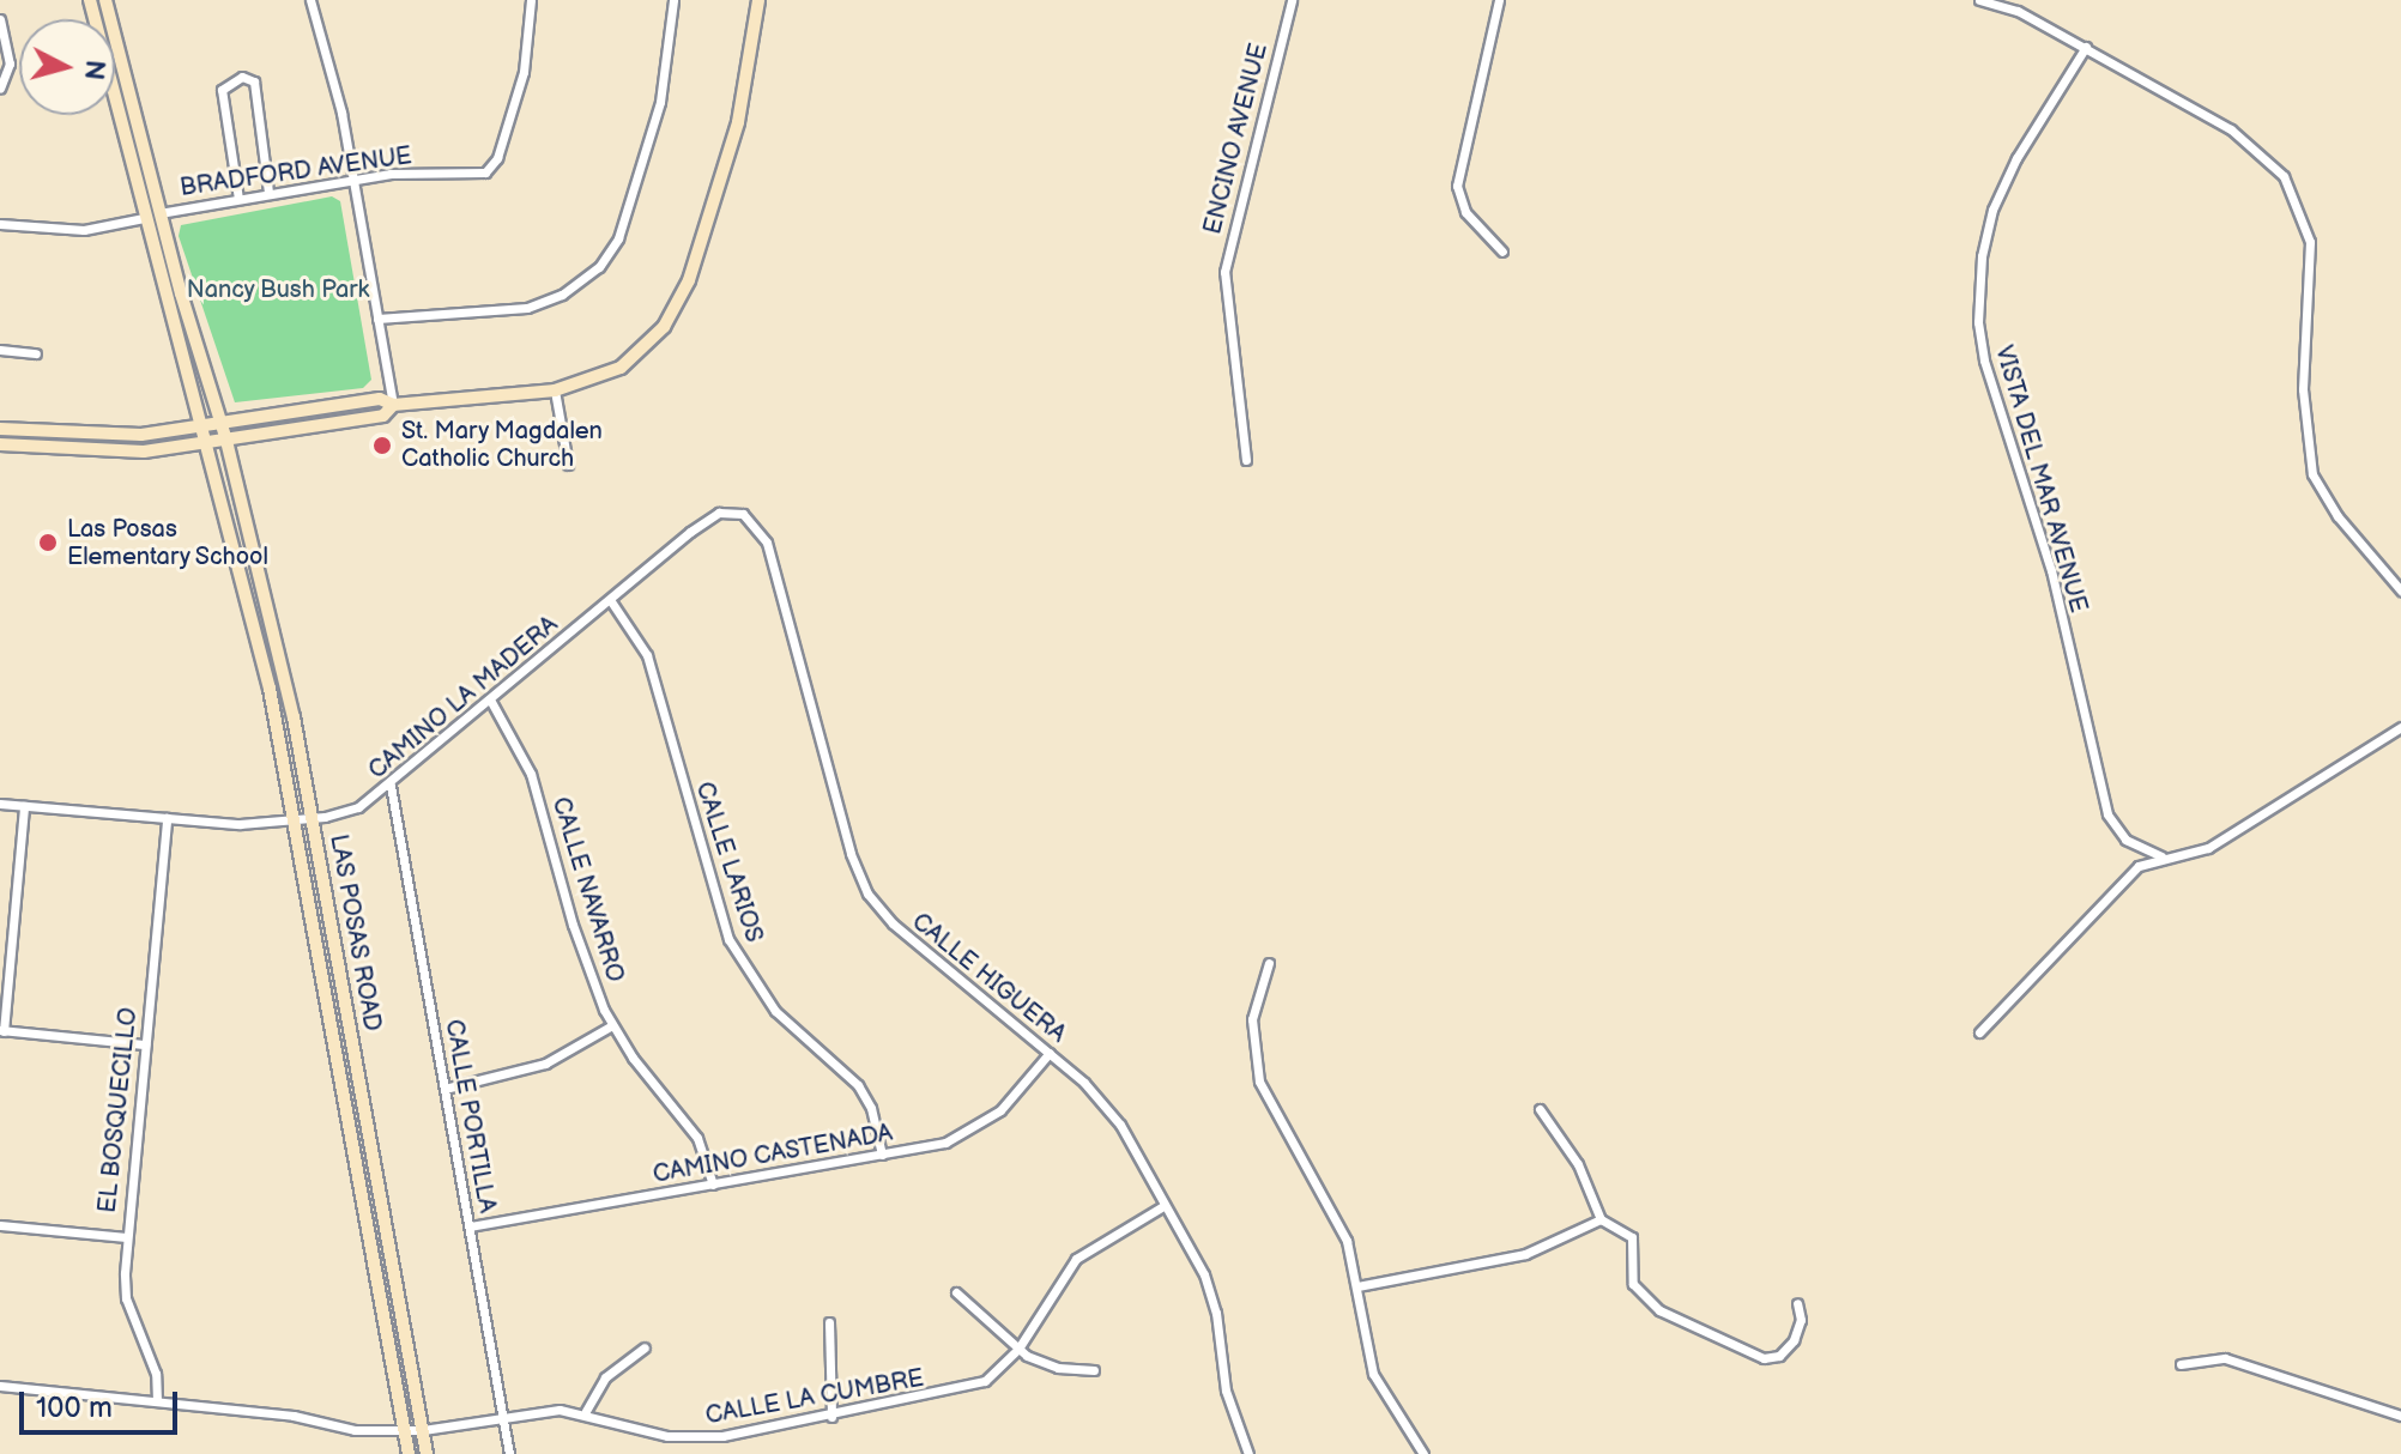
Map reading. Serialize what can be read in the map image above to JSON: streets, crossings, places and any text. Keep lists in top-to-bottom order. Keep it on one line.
{"streets":{"main road":["LAS POSAS ROAD"],"street":["ENCINO AVENUE","BRADFORD AVENUE","VISTA DEL MAR AVENUE","CAMINO LA MADERA","CALLE LARIOS","CALLE NAVARRO","CALLE HIGUERA","EL BOSQUECILLO","CALLE PORTILLA","CAMINO CASTENADA","CALLE LA CUMBRE"]},"crossings":[["BRADFORD AVENUE","LAS POSAS ROAD"],["CAMINO LA MADERA","CALLE LARIOS"],["CAMINO LA MADERA","CALLE NAVARRO"],["CAMINO LA MADERA","LAS POSAS ROAD"],["CAMINO LA MADERA","CALLE HIGUERA"],["CAMINO LA MADERA","EL BOSQUECILLO"],["CAMINO LA MADERA","CALLE PORTILLA"],["CALLE LARIOS","CAMINO CASTENADA"],["CALLE NAVARRO","CAMINO CASTENADA"],["LAS POSAS ROAD","CALLE LA CUMBRE"],["CALLE HIGUERA","CAMINO CASTENADA"],["CALLE HIGUERA","CALLE LA CUMBRE"],["EL BOSQUECILLO","CALLE LA CUMBRE"],["CALLE PORTILLA","CAMINO CASTENADA"],["CALLE PORTILLA","CALLE LA CUMBRE"]],"parks":["Nancy Bush Park"],"places":["St. Mary Magdalen Catholic Church","Las Posas Elementary School"],"scale_bar":"100 m","north":"right"}
